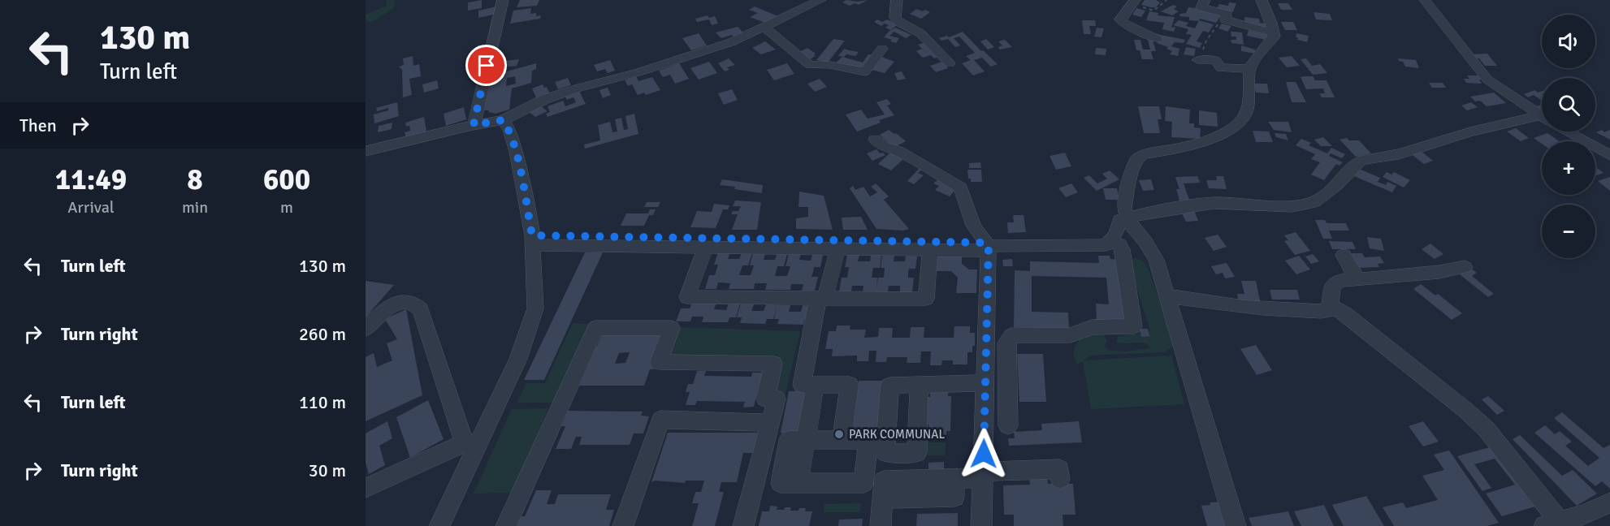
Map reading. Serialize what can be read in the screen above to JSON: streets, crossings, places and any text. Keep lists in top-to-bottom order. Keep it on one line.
{"places":["PARK COMMUNAL"],"page":{"turn":["130 m","Turn left"],"map_buttons":["+","−"],"then":"Then","eta":["11:49","Arrival","8","min","600","m"],"list":[{"name":"Turn left","value":"130 m"},{"name":"Turn right","value":"260 m"},{"name":"Turn left","value":"110 m"},{"name":"Turn right","value":"30 m"}]}}
